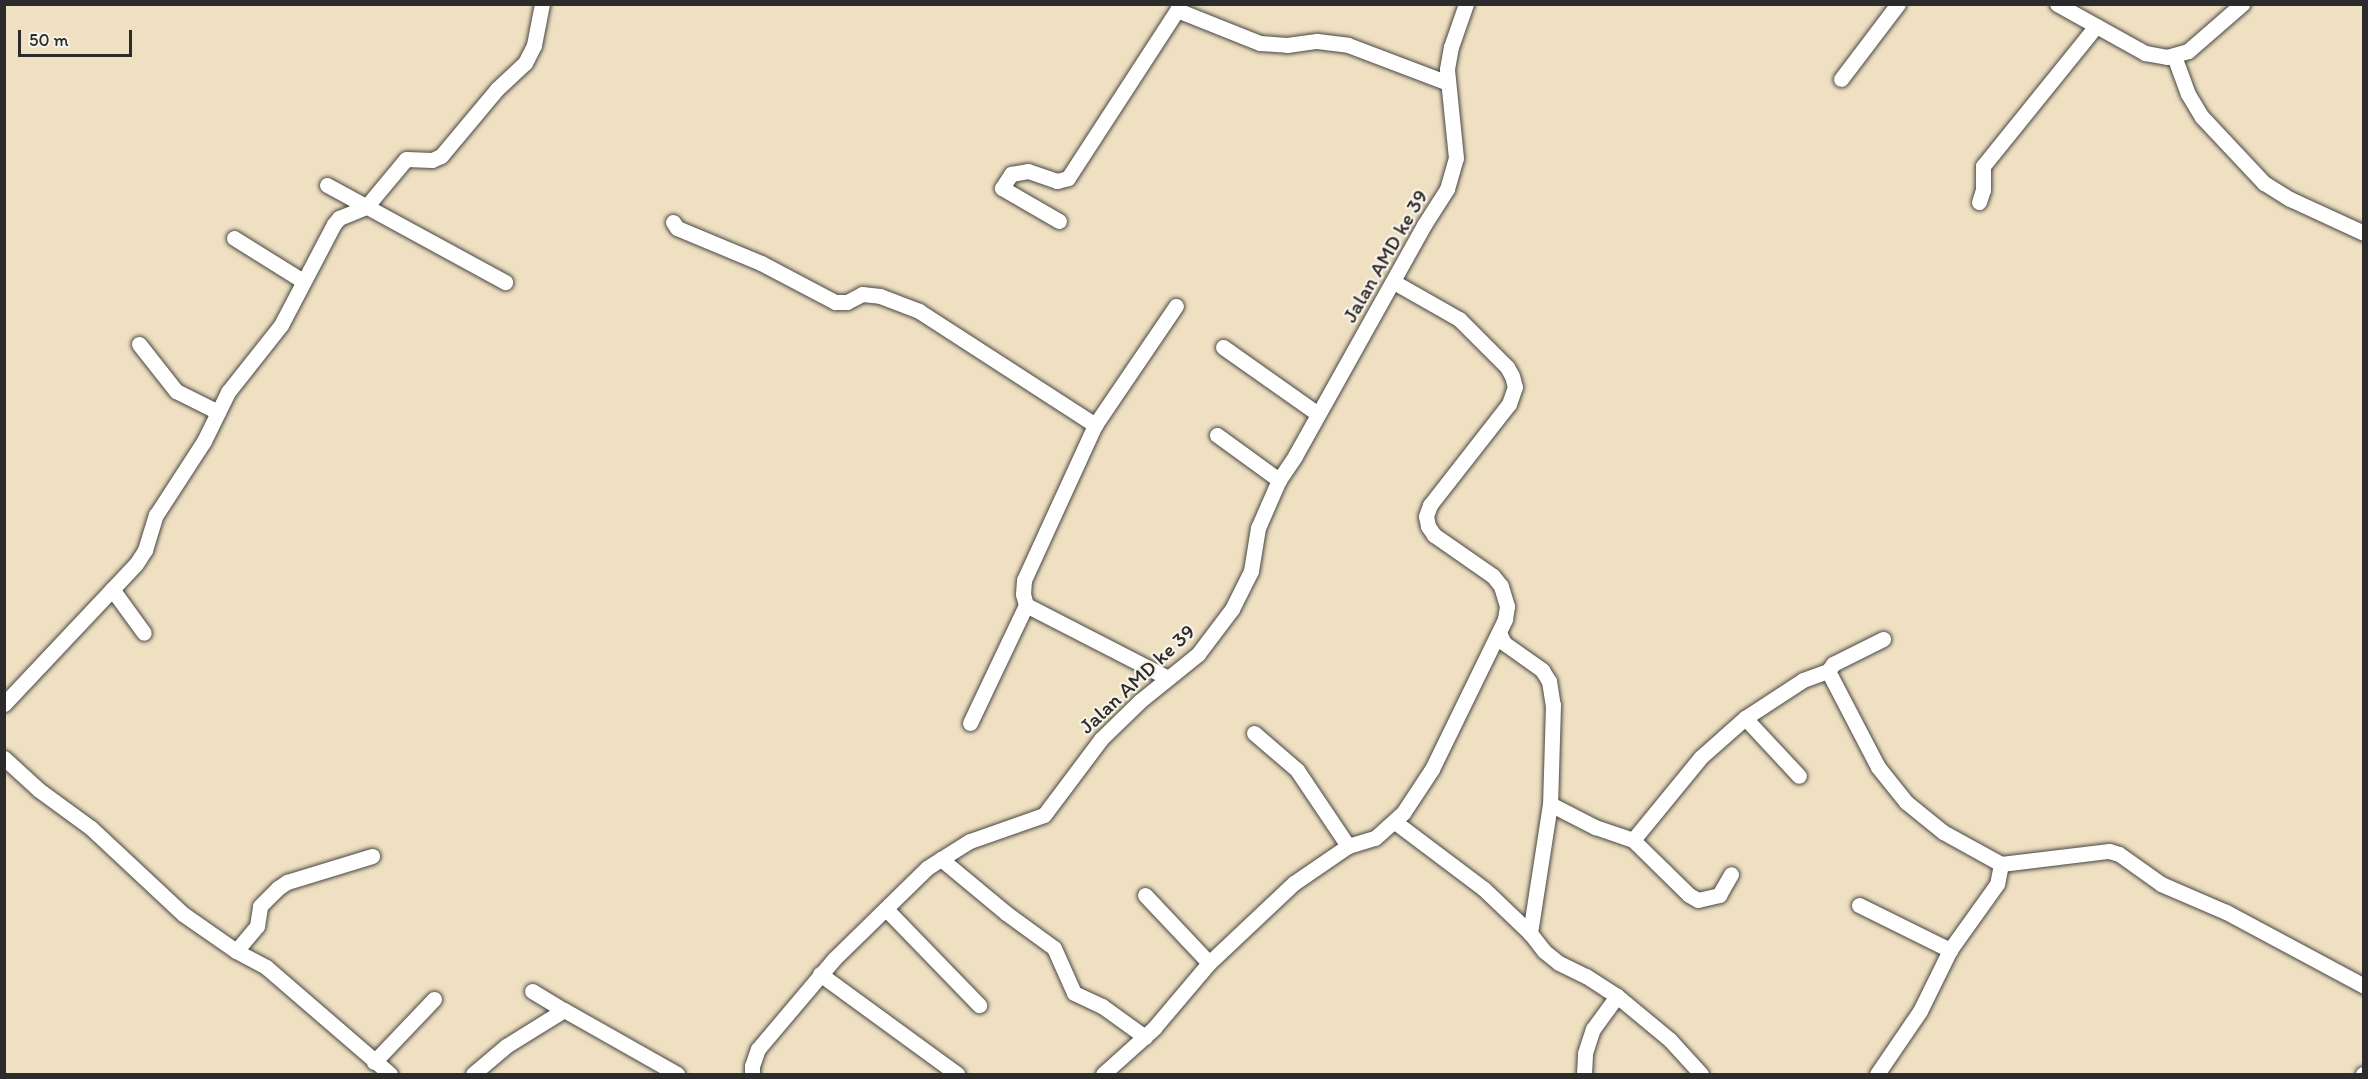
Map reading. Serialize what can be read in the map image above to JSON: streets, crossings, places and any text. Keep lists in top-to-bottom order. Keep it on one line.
{"streets":{"street":["Jalan AMD ke 39"]},"scale_bar":"50 m"}
